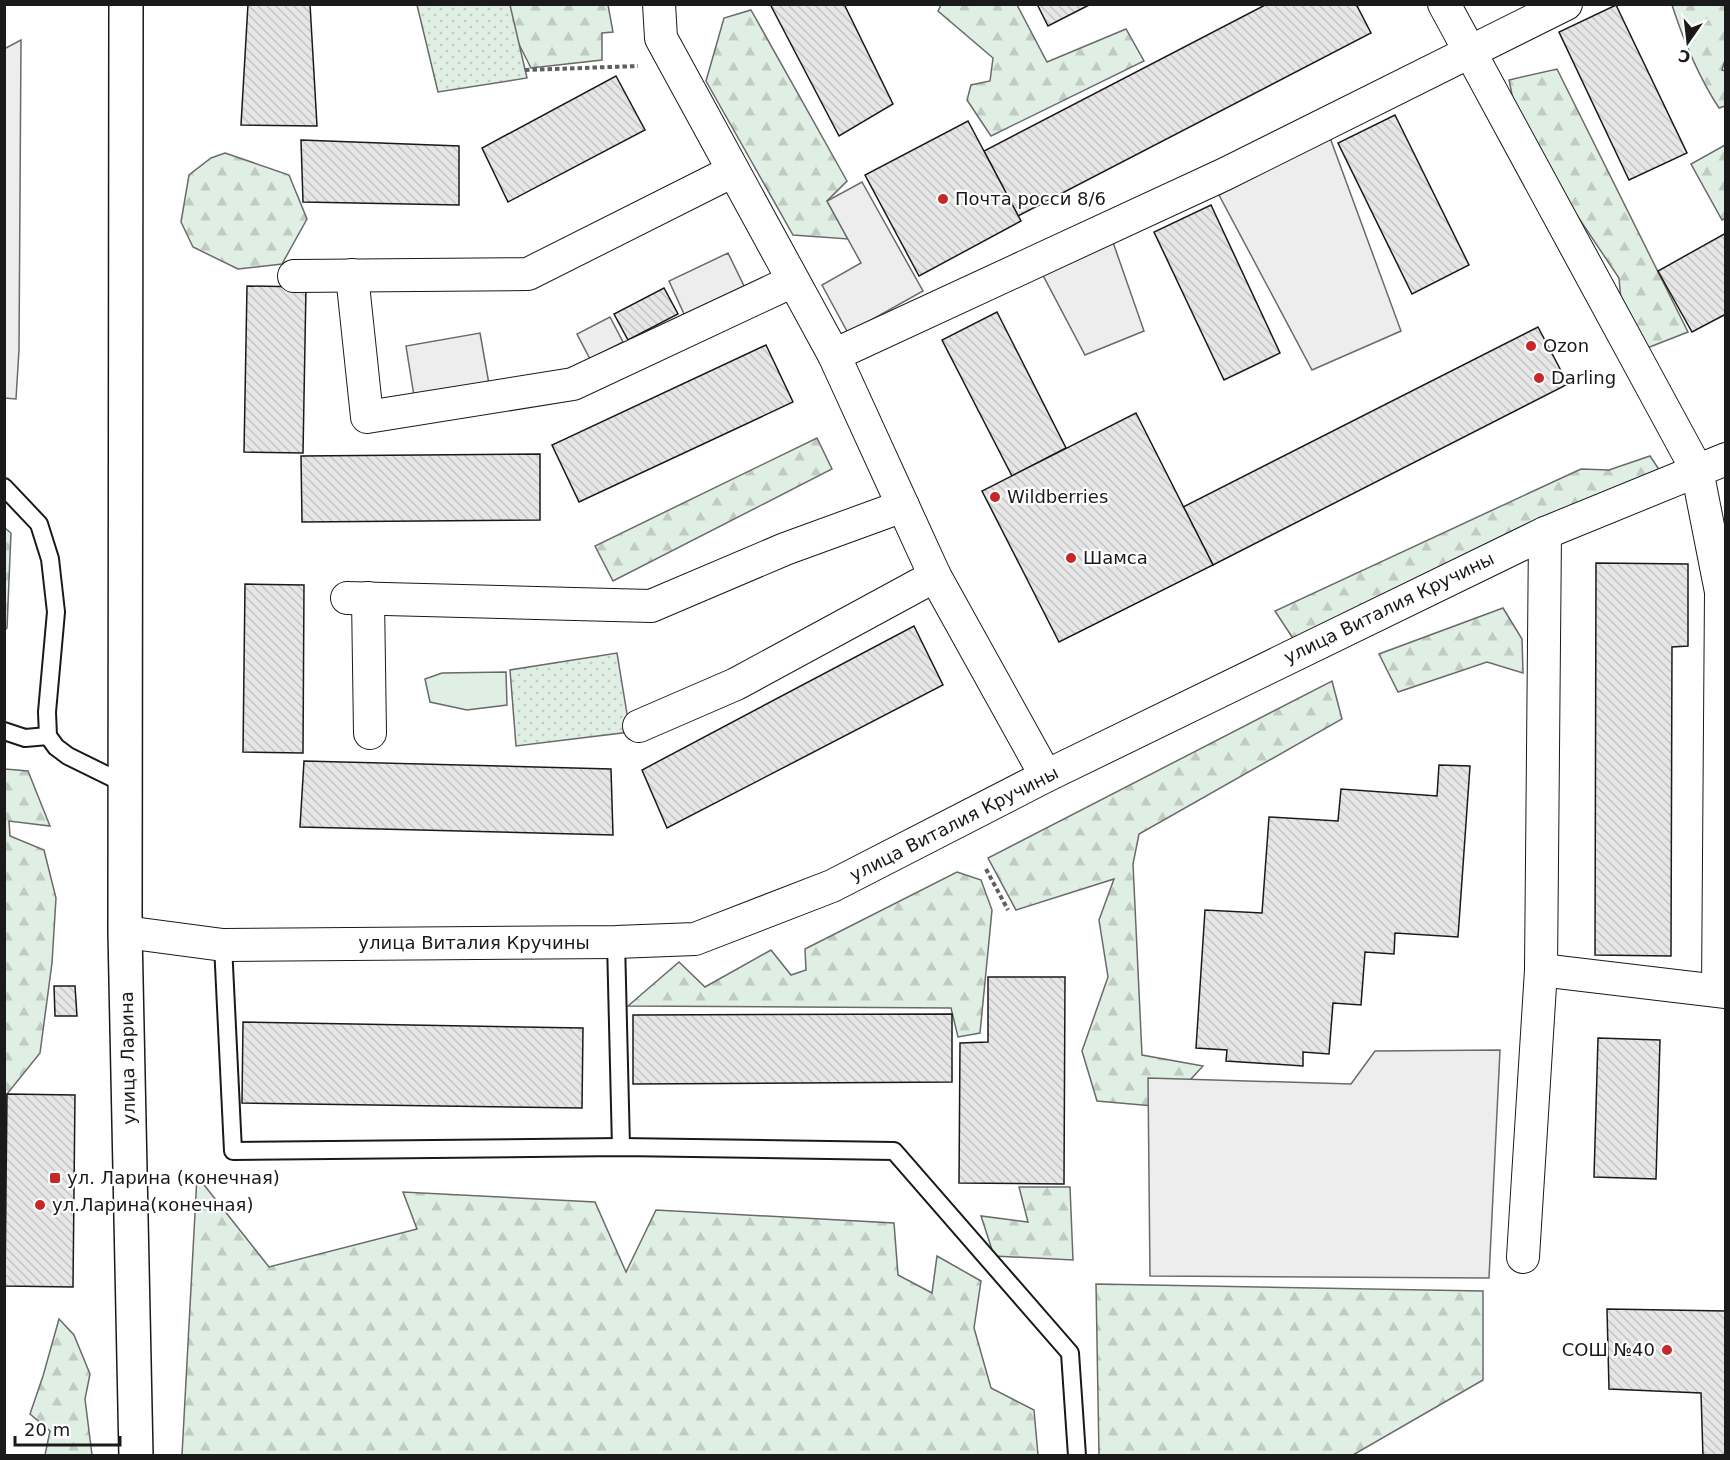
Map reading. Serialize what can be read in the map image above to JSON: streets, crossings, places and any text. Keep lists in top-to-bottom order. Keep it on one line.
{"streets":{"main road":["улица Ларина"],"street":["улица Виталия Кручины"]},"crossings":[["улица Виталия Кручины","улица Ларина"]],"places":{"other":["Почта росси 8/6","Ozon","Darling","Wildberries","Шамса","ул.Ларина(конечная)","СОШ №40"],"transit":["ул. Ларина (конечная)"]},"scale_bar":"20 m","north":"bottom"}
